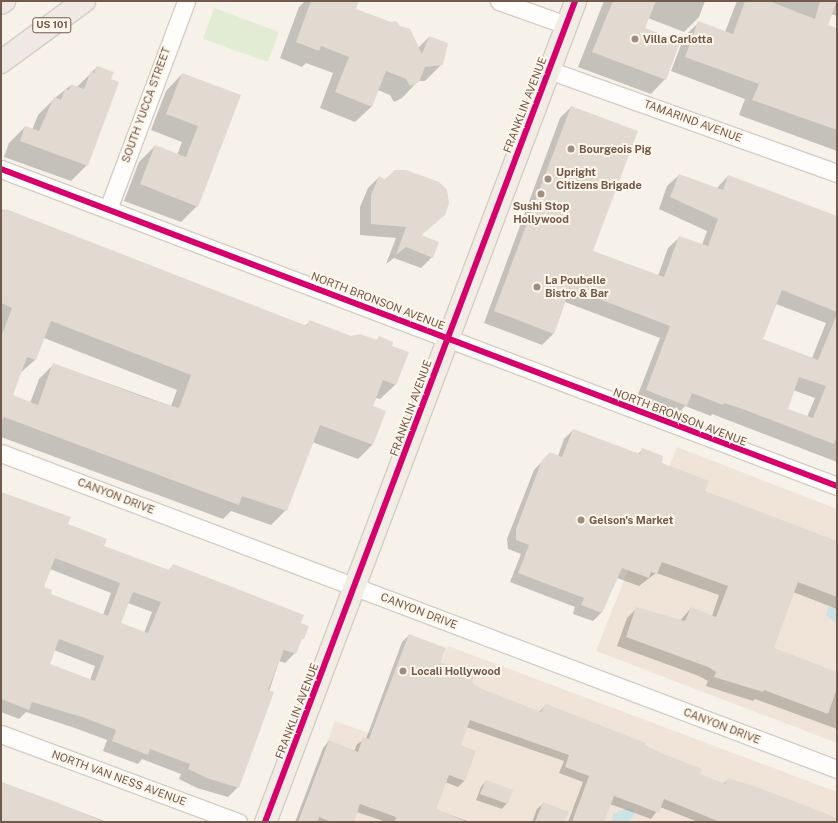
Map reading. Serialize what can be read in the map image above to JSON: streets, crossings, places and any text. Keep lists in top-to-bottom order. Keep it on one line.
{"streets":{"highway":["US 101"],"main road":["FRANKLIN AVENUE"],"street":["SOUTH YUCCA STREET","TAMARIND AVENUE","NORTH BRONSON AVENUE","CANYON DRIVE","NORTH VAN NESS AVENUE"]},"crossings":[["SOUTH YUCCA STREET","NORTH BRONSON AVENUE"],["FRANKLIN AVENUE","TAMARIND AVENUE"],["FRANKLIN AVENUE","NORTH BRONSON AVENUE"],["FRANKLIN AVENUE","CANYON DRIVE"]],"places":["Villa Carlotta","Bourgeois Pig","Upright Citizens Brigade","Sushi Stop Hollywood","La Poubelle Bistro & Bar","Gelson's Market","Locali Hollywood"]}
